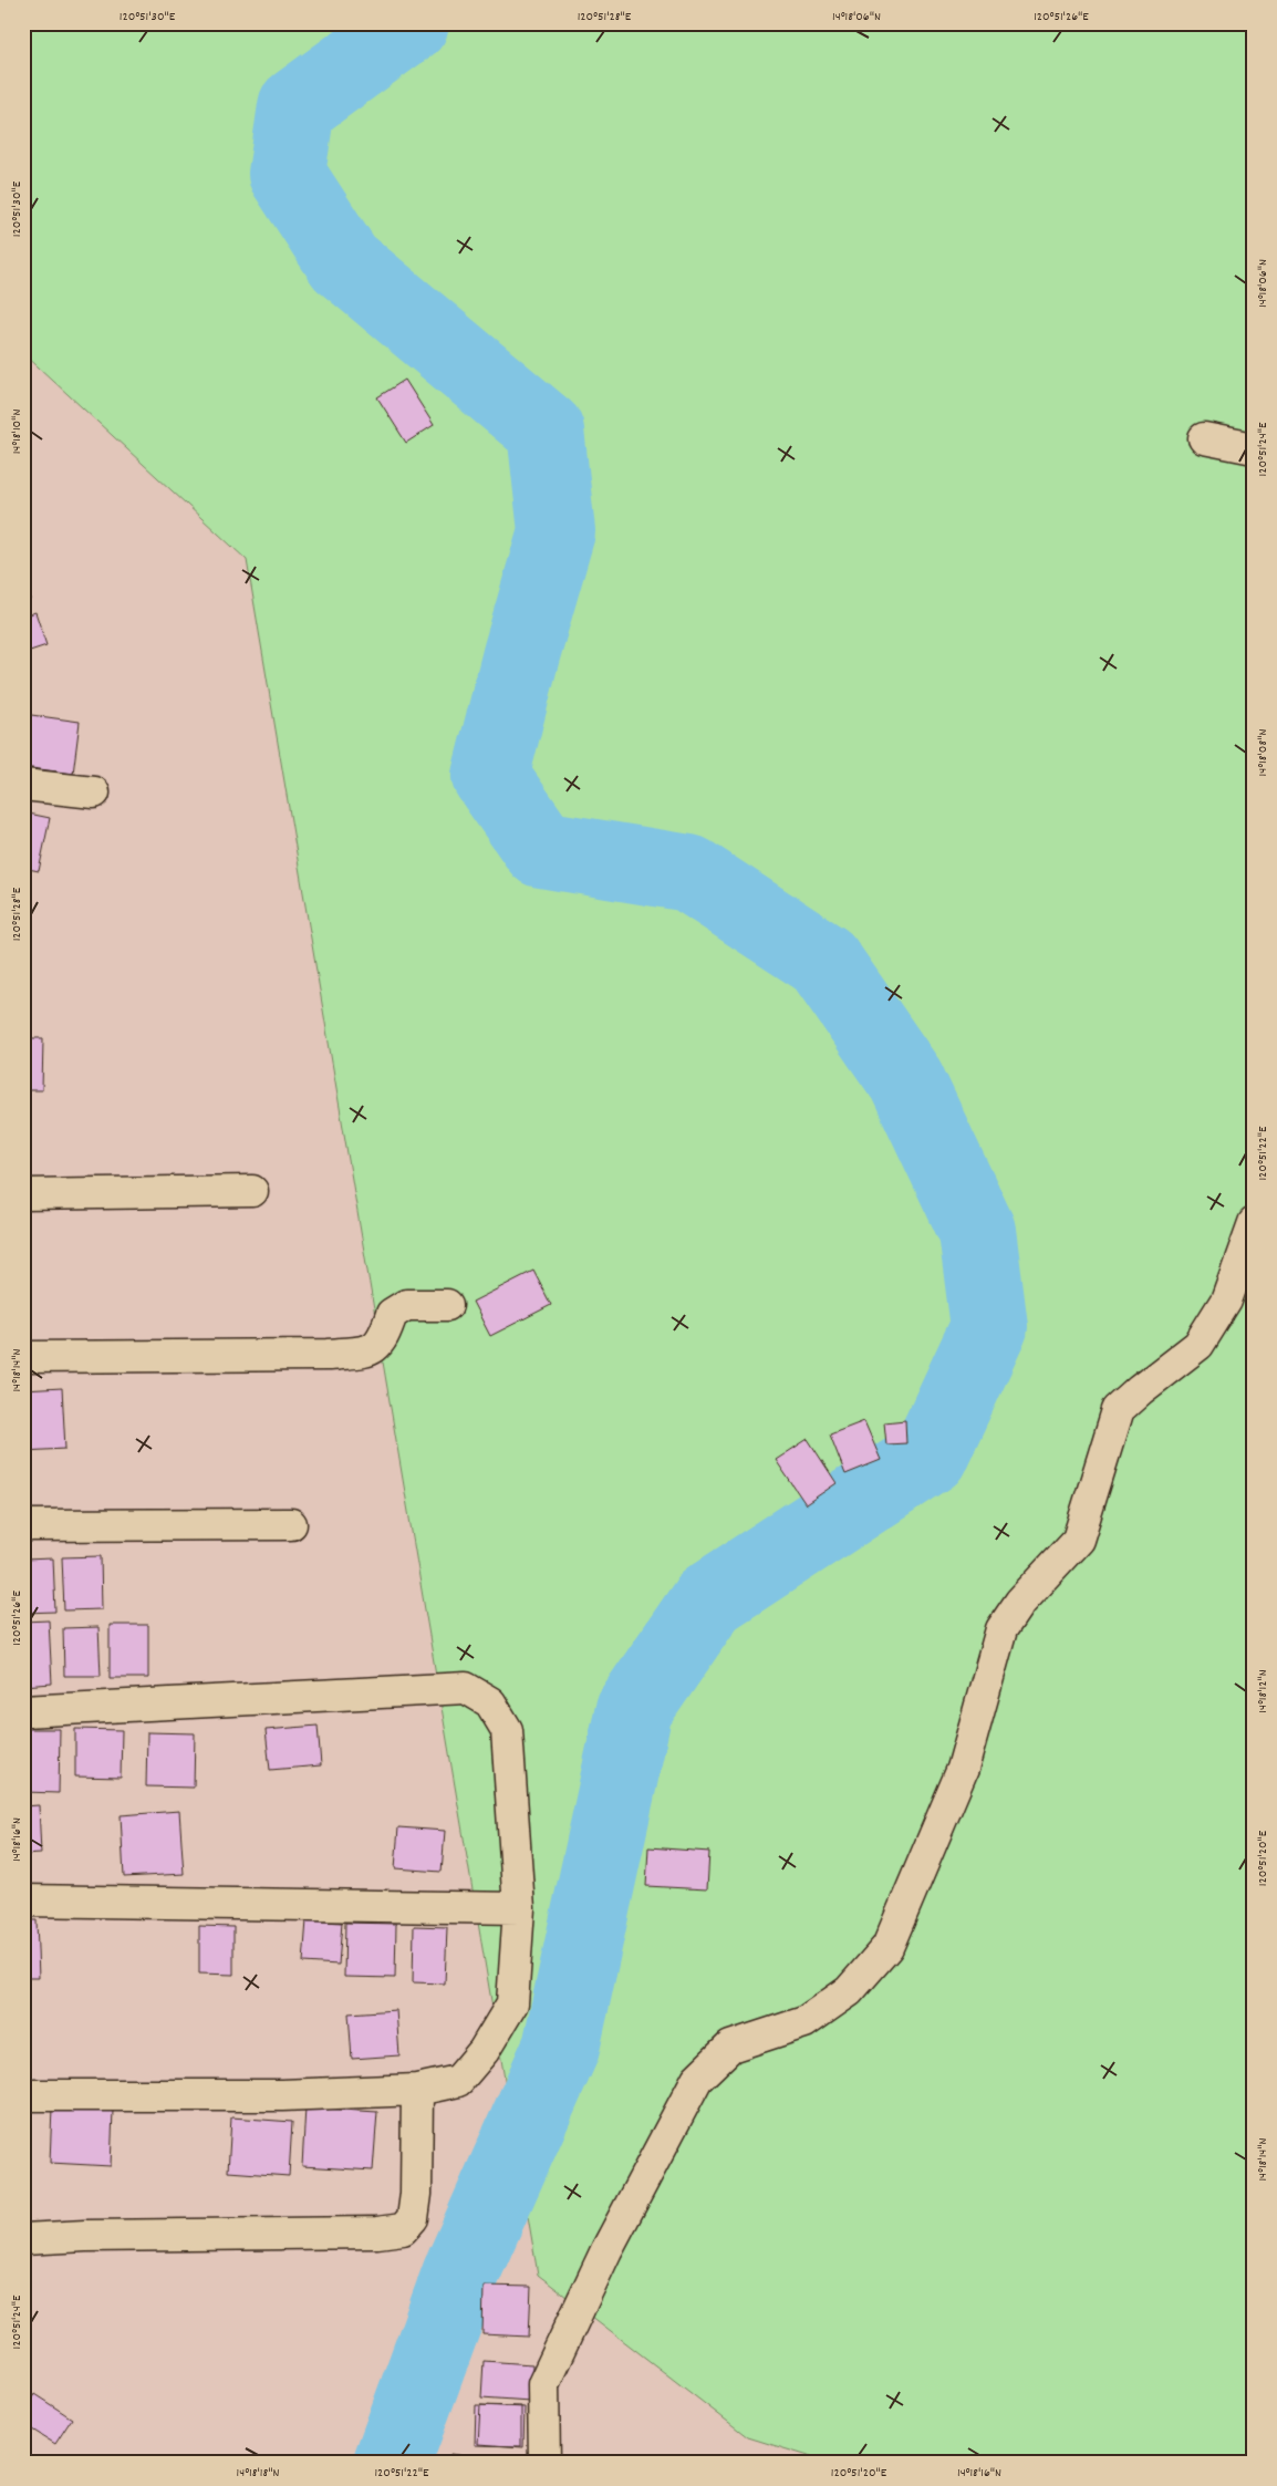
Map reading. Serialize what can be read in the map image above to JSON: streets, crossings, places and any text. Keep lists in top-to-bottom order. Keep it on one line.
{"coordinates":["120°51'30\"E","120°51'28\"E","14°18'06\"N","120°51'26\"E","14°18'10\"N","120°51'24\"E","14°18'08\"N","120°51'22\"E","14°18'14\"N","14°18'12\"N","14°18'16\"N","120°51'20\"E","14°18'18\"N"]}
